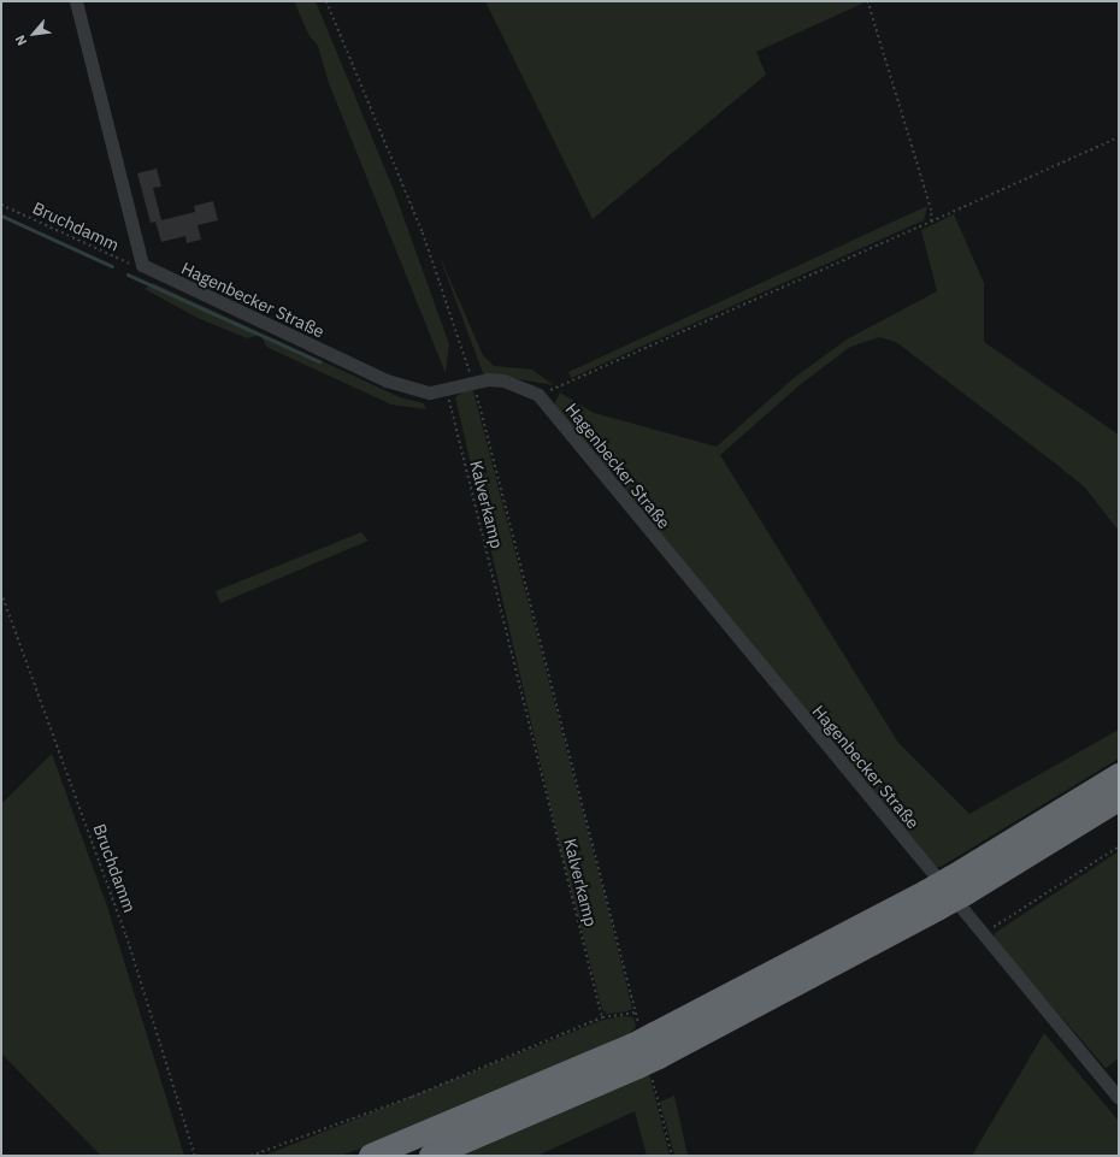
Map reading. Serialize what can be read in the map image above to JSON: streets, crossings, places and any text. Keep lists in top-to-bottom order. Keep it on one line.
{"streets":{"street":["Hagenbecker Straße"],"path":["Bruchdamm","Kalverkamp"]},"crossings":[["Bruchdamm","Hagenbecker Straße"],["Hagenbecker Straße","Kalverkamp"]],"north":"bottom left"}
